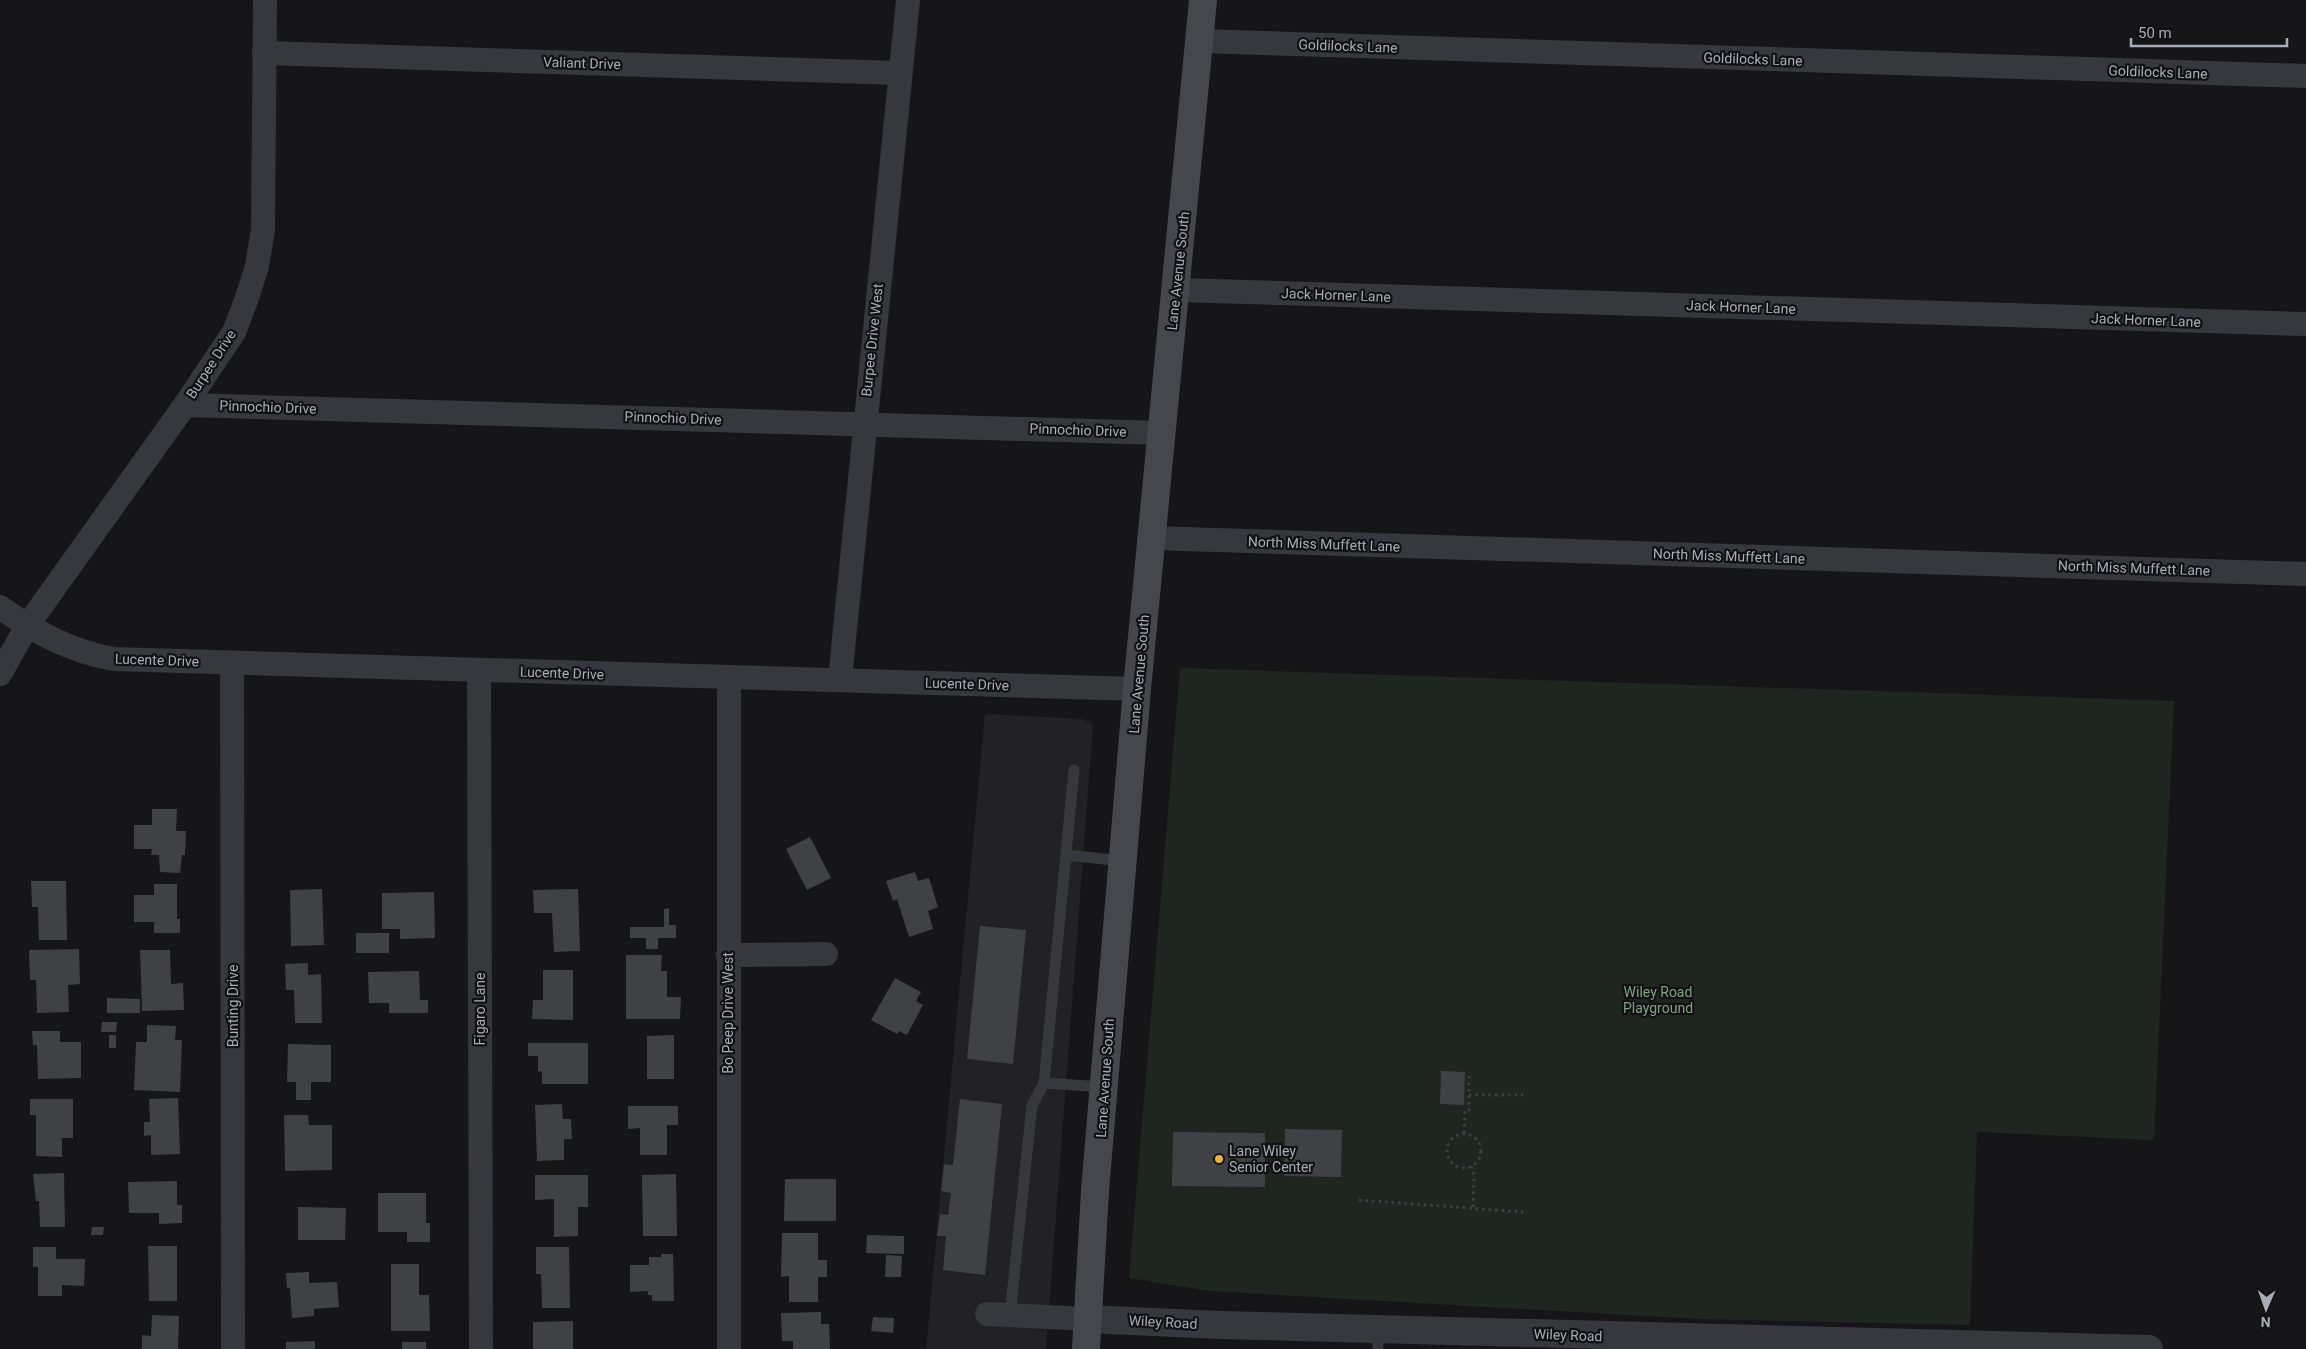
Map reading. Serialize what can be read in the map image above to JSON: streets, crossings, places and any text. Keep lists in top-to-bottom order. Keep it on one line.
{"streets":{"main road":["Lane Avenue South"],"street":["Goldilocks Lane","Valiant Drive","Jack Horner Lane","Burpee Drive West","Burpee Drive","Pinnochio Drive","North Miss Muffett Lane","Lucente Drive","Bunting Drive","Figaro Lane","Bo Peep Drive West","Wiley Road"]},"crossings":[["Goldilocks Lane","Lane Avenue South"],["Valiant Drive","Burpee Drive West"],["Valiant Drive","Burpee Drive"],["Lane Avenue South","Jack Horner Lane"],["Lane Avenue South","Pinnochio Drive"],["Lane Avenue South","North Miss Muffett Lane"],["Lane Avenue South","Lucente Drive"],["Lane Avenue South","Wiley Road"],["Burpee Drive West","Pinnochio Drive"],["Burpee Drive West","Lucente Drive"],["Burpee Drive","Pinnochio Drive"],["Burpee Drive","Lucente Drive"],["Lucente Drive","Bunting Drive"],["Lucente Drive","Figaro Lane"],["Lucente Drive","Bo Peep Drive West"]],"parks":["Wiley Road Playground"],"places":["Lane Wiley Senior Center"],"scale_bar":"50 m","north":"bottom"}
